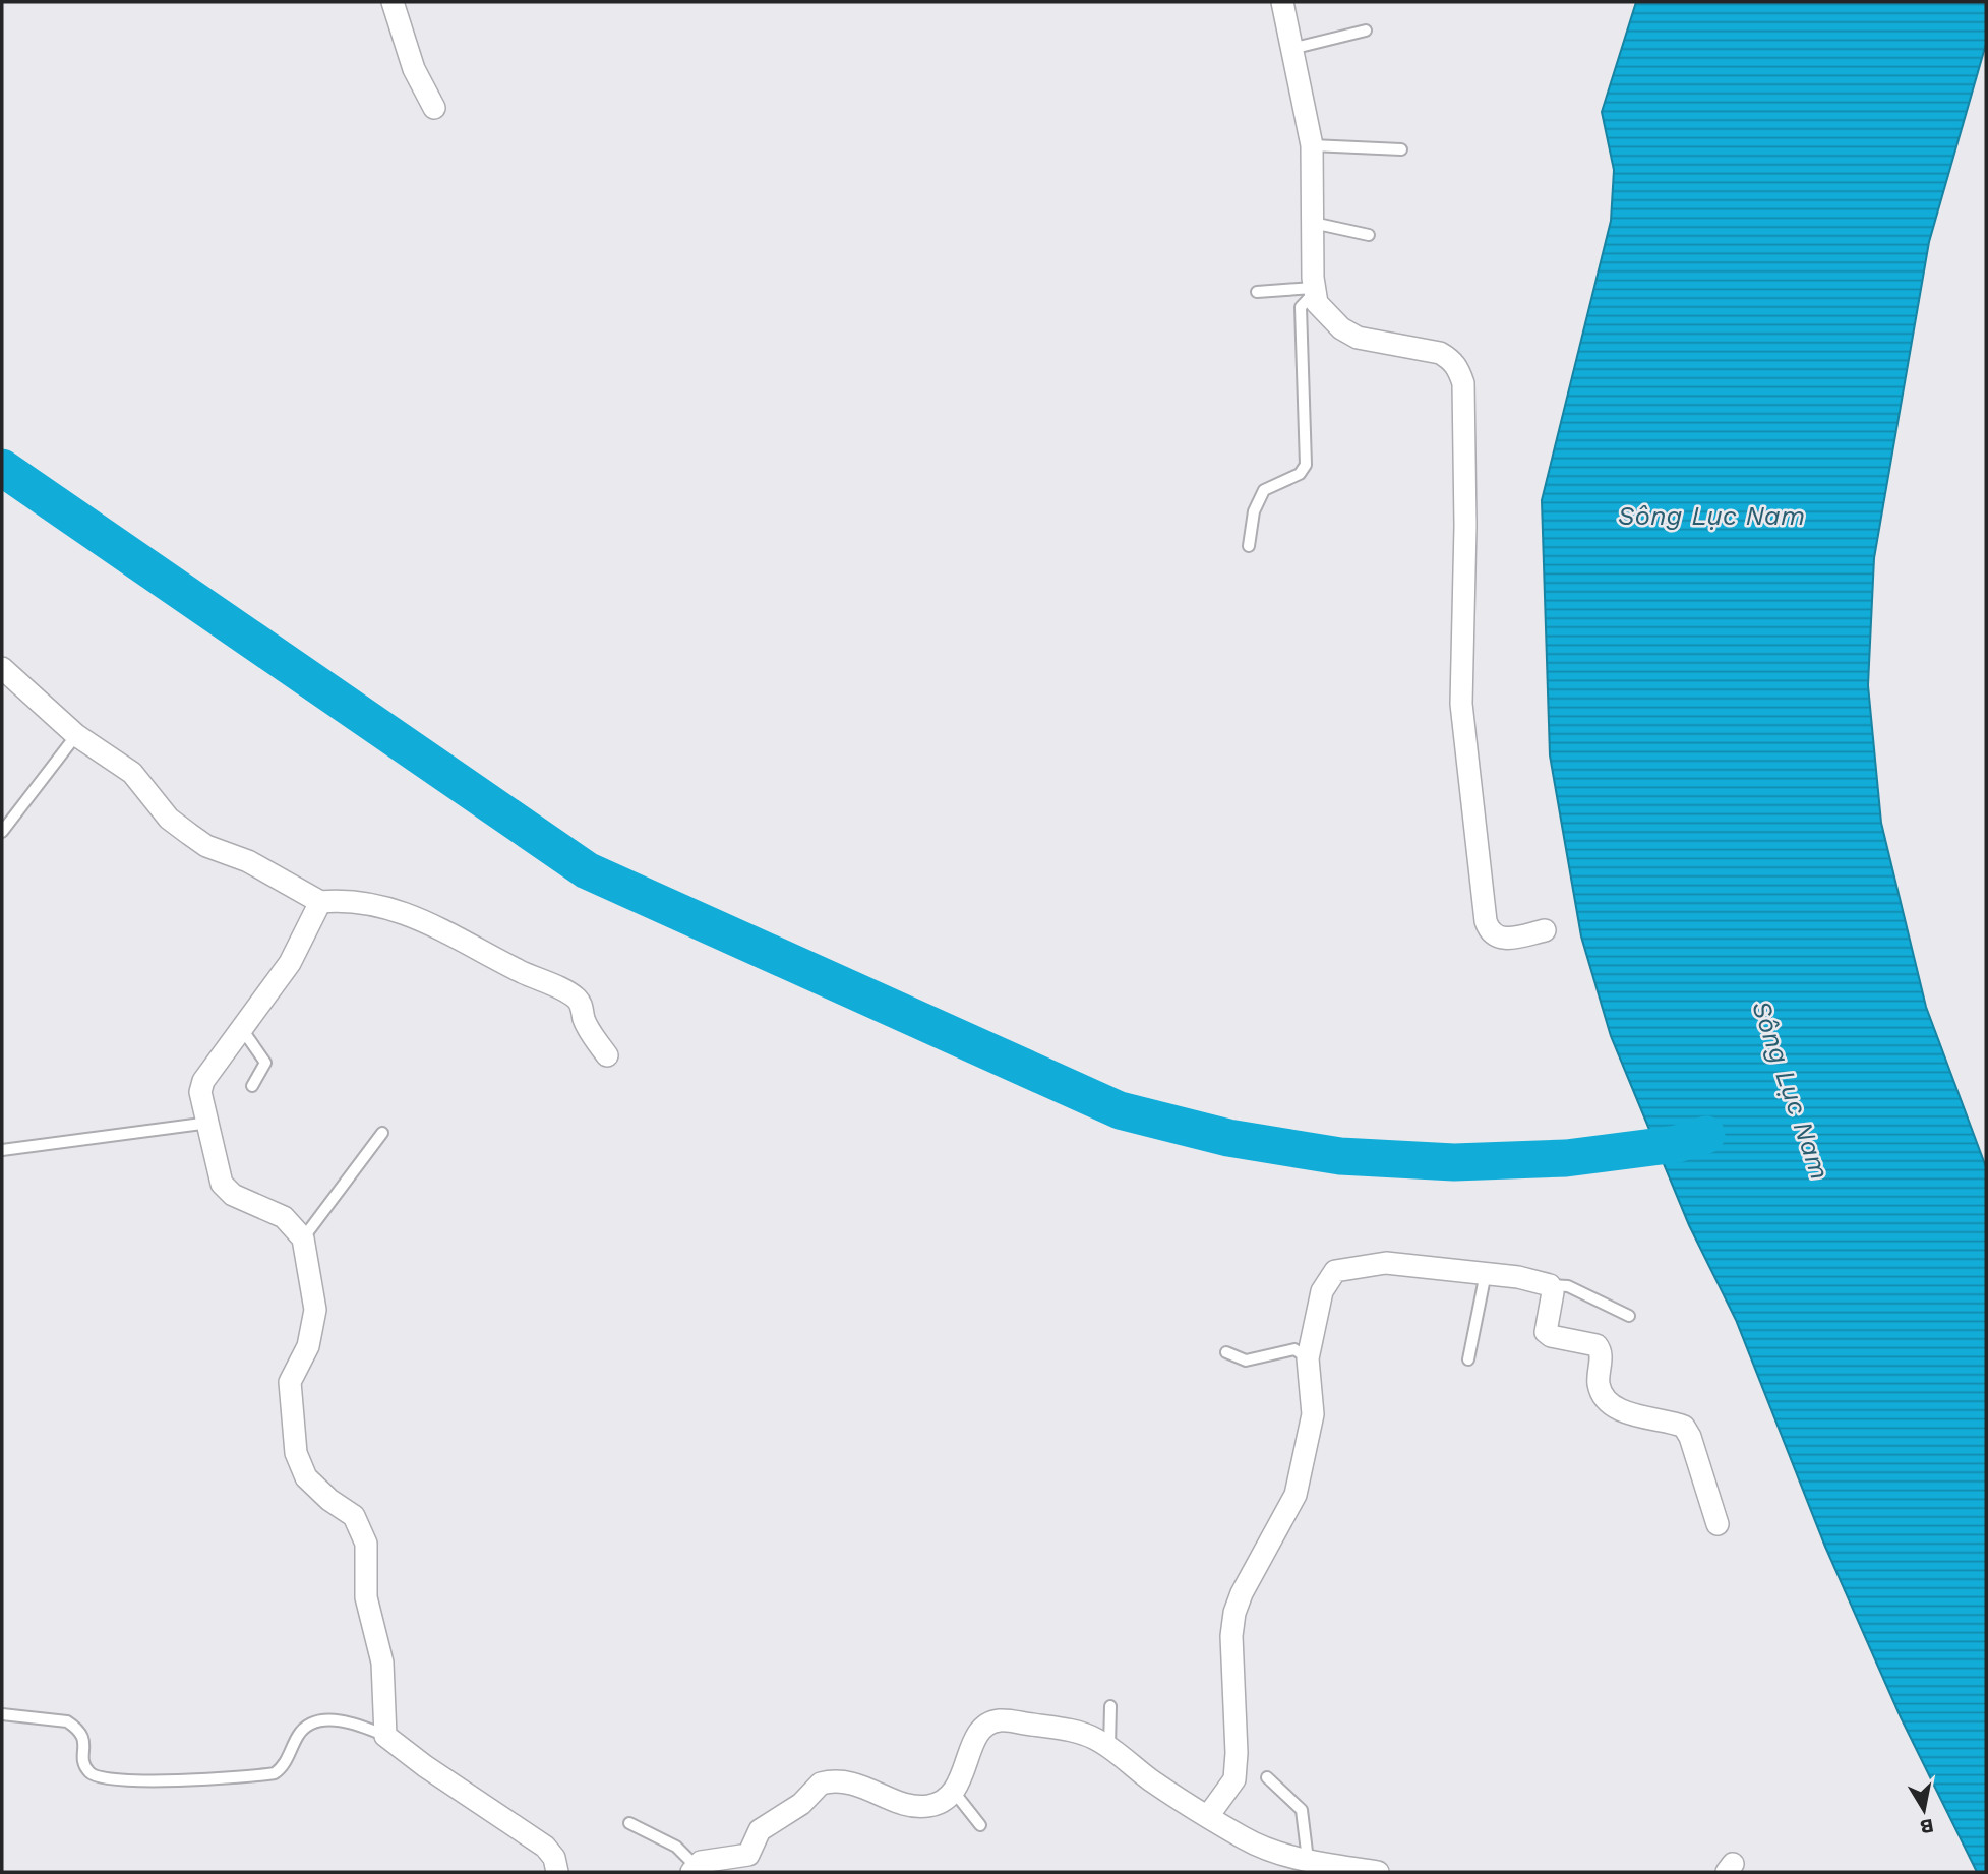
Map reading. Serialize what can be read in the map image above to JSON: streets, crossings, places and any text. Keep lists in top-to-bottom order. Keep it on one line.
{"water":["Sông Lục Nam"],"north":"bottom"}
